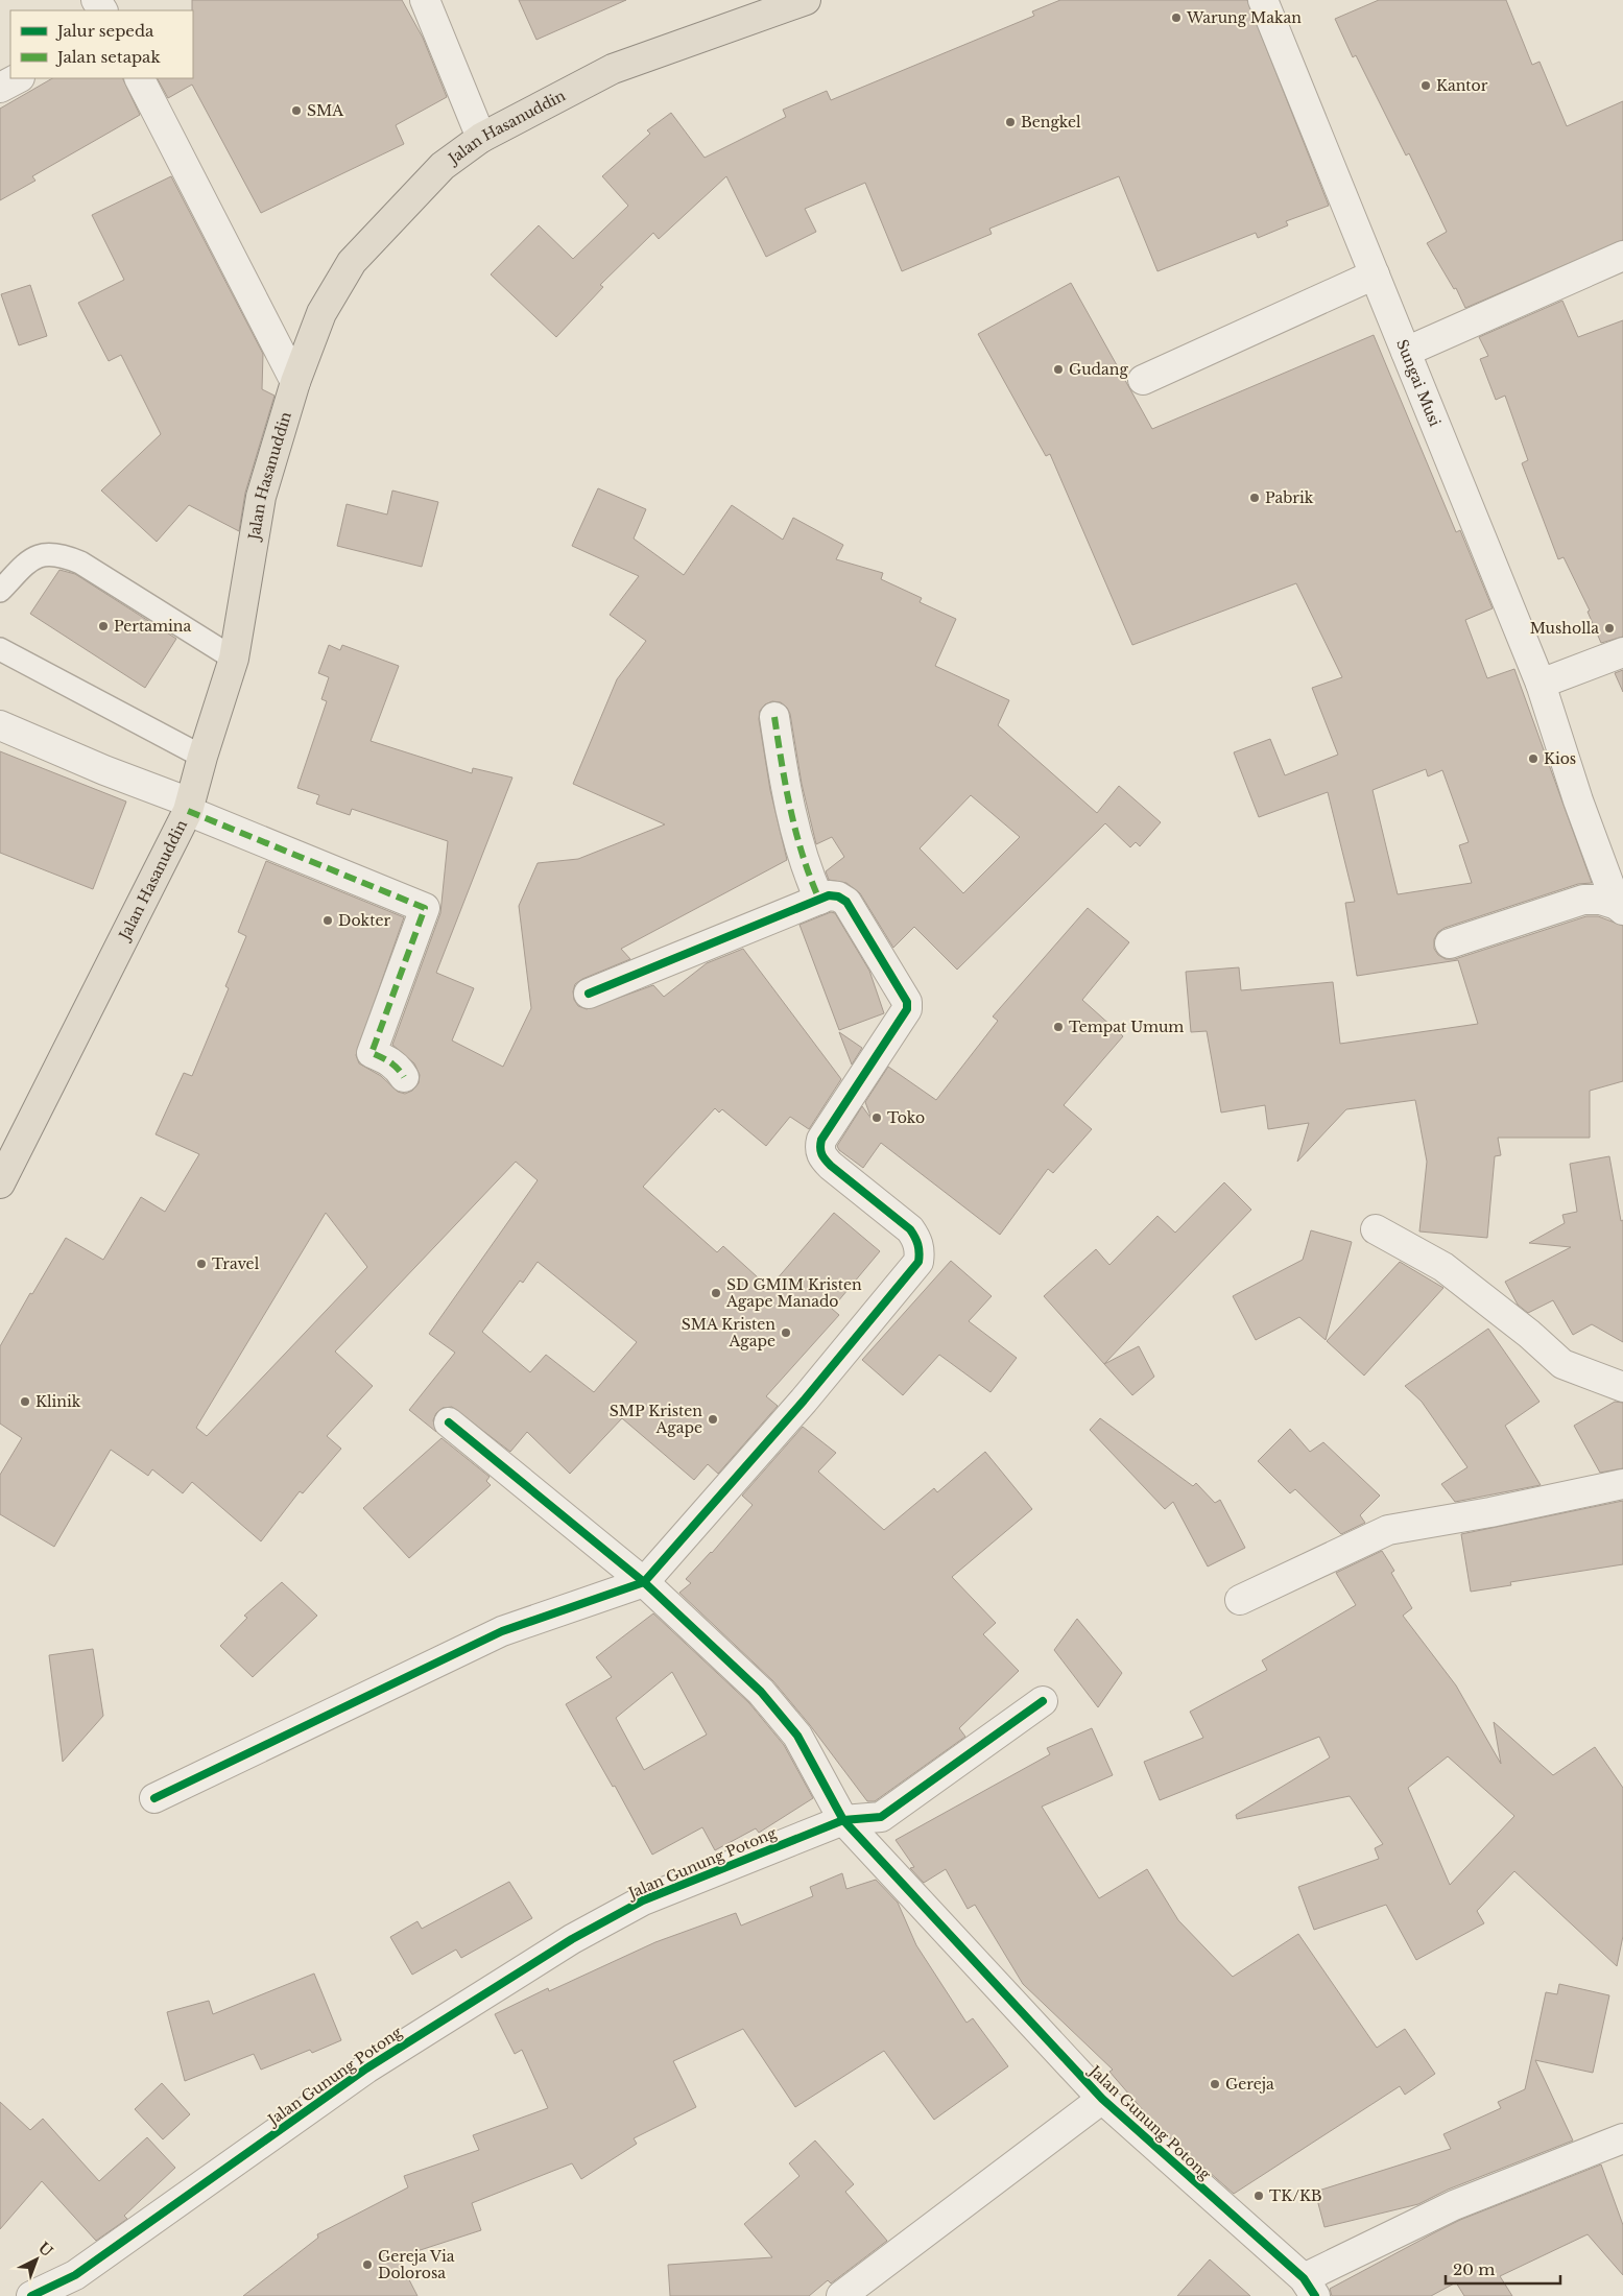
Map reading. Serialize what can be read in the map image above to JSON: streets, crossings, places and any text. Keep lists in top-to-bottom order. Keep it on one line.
{"streets":{"highway":["Jalan Hasanuddin"],"street":["Sungai Musi","Jalan Gunung Potong"]},"places":["Warung Makan","Kantor","SMA","Bengkel","Gudang","Pabrik","Pertamina","Musholla","Kios","Dokter","Tempat Umum","Toko","Travel","SD GMIM Kristen Agape Manado","SMA Kristen Agape","Klinik","SMP Kristen Agape","Gereja","TK/KB","Gereja Via Dolorosa"],"legend":["Jalur sepeda","Jalan setapak"],"scale_bar":"20 m","north":"top right"}
